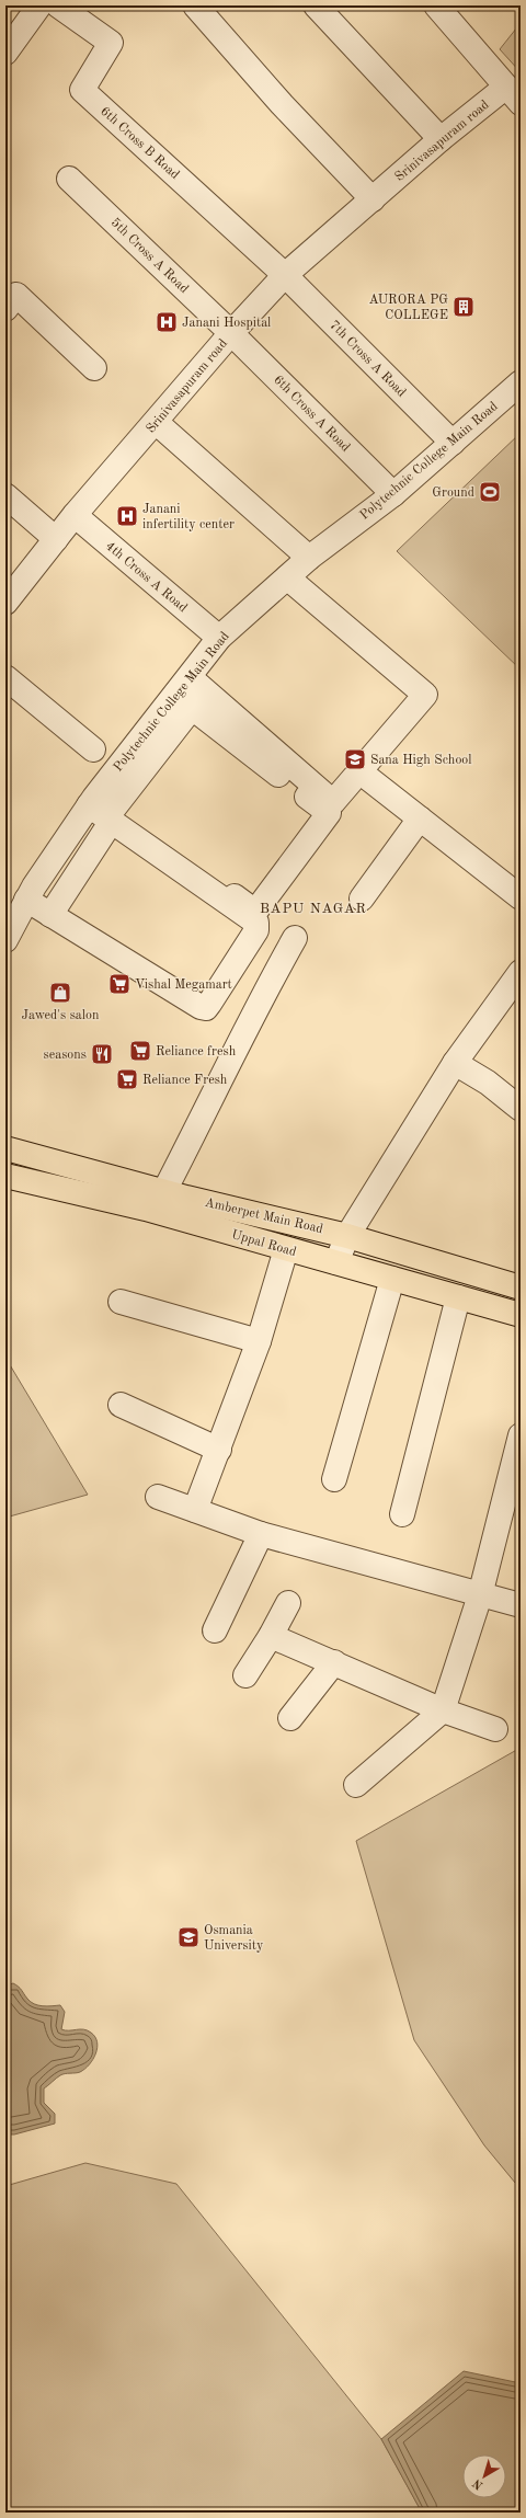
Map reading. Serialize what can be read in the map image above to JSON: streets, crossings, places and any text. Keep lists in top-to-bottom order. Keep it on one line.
{"streets":{"highway":["Amberpet Main Road","Uppal Road"],"street":["Srinivasapuram road","6th Cross B Road","5th Cross A Road","7th Cross A Road","6th Cross A Road","Polytechnic College Main Road","4th Cross A Road"]},"crossings":[["Srinivasapuram road","6th Cross B Road"],["Srinivasapuram road","5th Cross A Road"],["Srinivasapuram road","7th Cross A Road"],["Srinivasapuram road","6th Cross A Road"],["Srinivasapuram road","4th Cross A Road"],["6th Cross B Road","7th Cross A Road"],["5th Cross A Road","6th Cross A Road"],["7th Cross A Road","Polytechnic College Main Road"],["6th Cross A Road","Polytechnic College Main Road"],["Polytechnic College Main Road","4th Cross A Road"]],"districts":["BAPU NAGAR"],"places":{"building":["AURORA PG COLLEGE"],"hospital":["Janani Hospital","Janani infertility center"],"sports":["Ground"],"school or university":["Sana High School","Osmania University"],"supermarket":["Vishal Megamart","Reliance fresh","Reliance Fresh"],"shop":["Jawed's salon"],"restaurant":["seasons"]},"north":"bottom left"}
